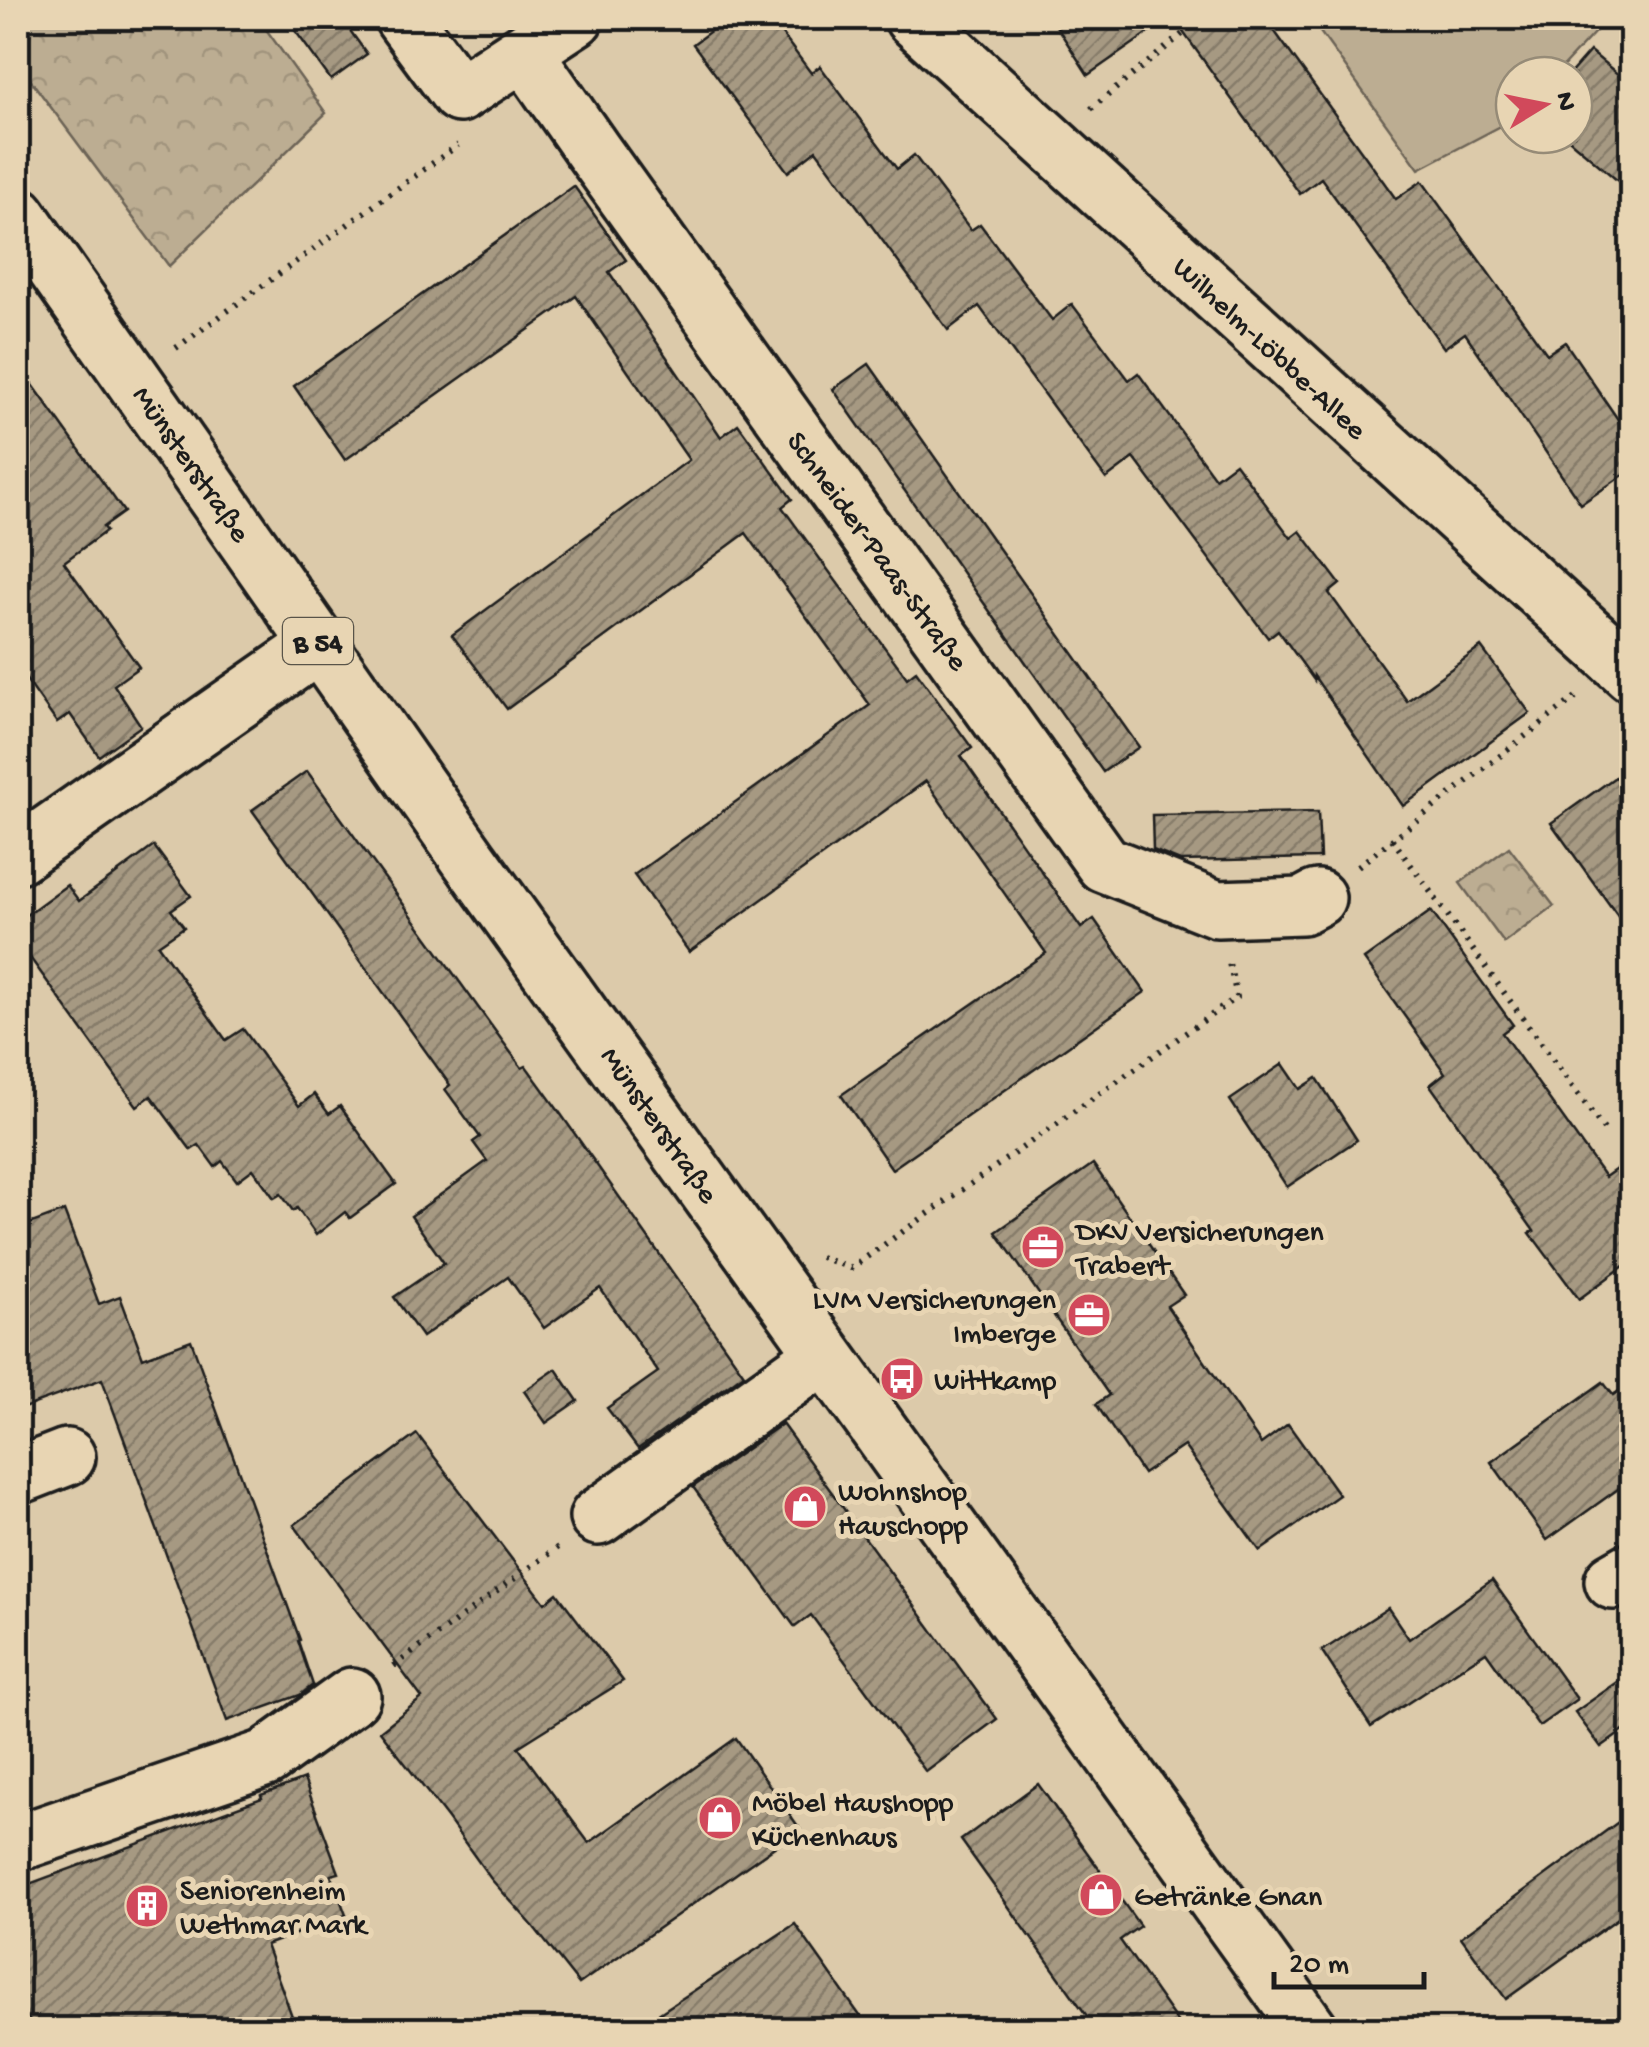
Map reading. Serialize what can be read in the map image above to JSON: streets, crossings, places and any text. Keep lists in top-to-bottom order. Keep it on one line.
{"streets":{"street":["Wilhelm-Löbbe-Allee","Münsterstraße","Schneider-Paas-Straße","B 54"]},"places":{"office":["DKV Versicherungen Trabert","LVM Versicherungen Imberge"],"bus stop":["Wittkamp"],"shop":["Wohnshop Hauschopp","Möbel Haushopp Küchenhaus","Getränke Gnan"],"building":["Seniorenheim Wethmar Mark"]},"scale_bar":"20 m","north":"right"}
